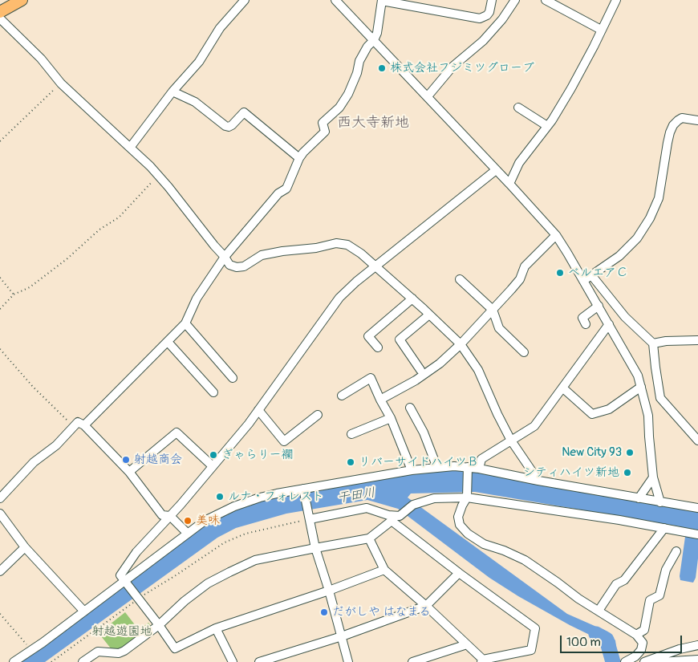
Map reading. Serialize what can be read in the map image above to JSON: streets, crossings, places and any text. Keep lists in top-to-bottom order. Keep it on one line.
{"districts":["西大寺新地"],"water":["干田川"],"parks":["射越遊園地"],"places":["株式会社フジミツグローブ","ベルエアＣ","New City 93","ぎゃらりー襴","射越商会","リバーサイドハイツＢ","シティハイツ新地","ルナ・フォレスト","美味","だがしや はなまる"],"scale_bar":"100 m"}
